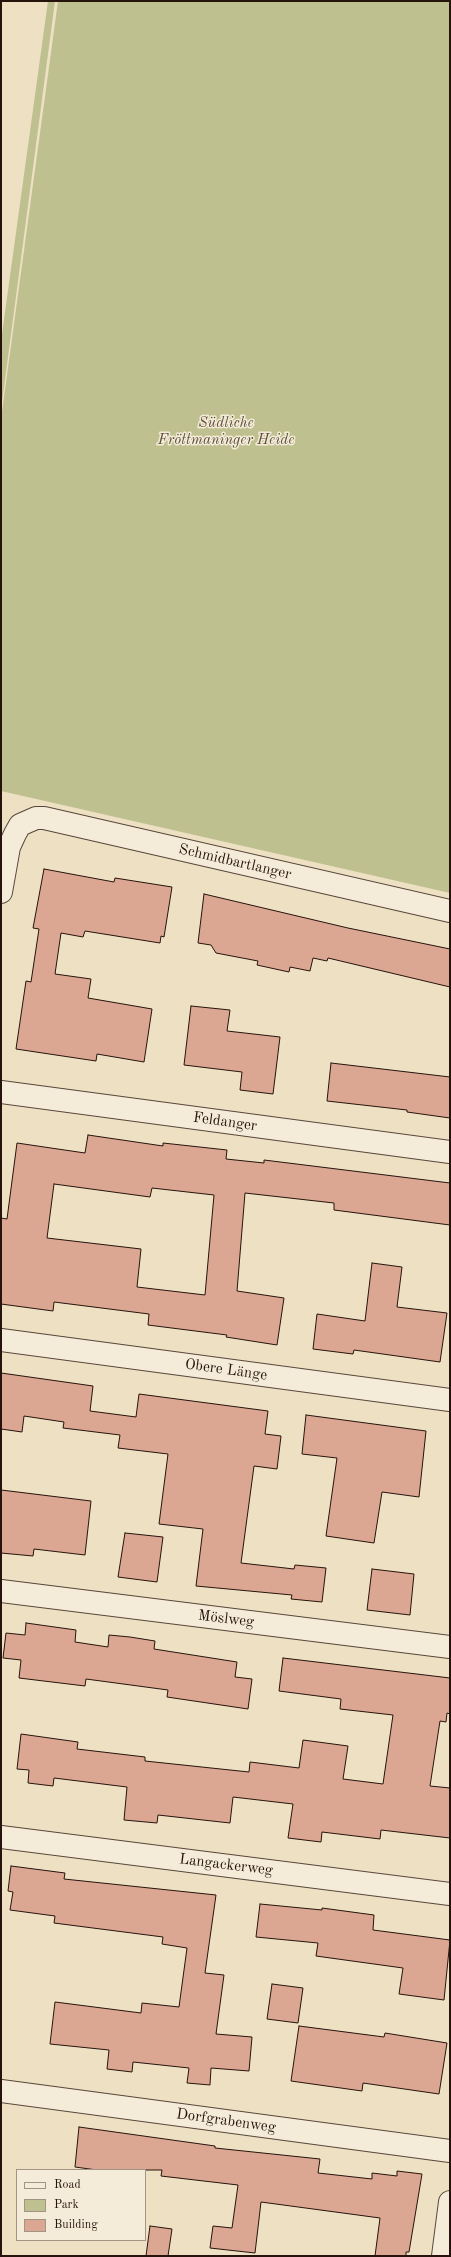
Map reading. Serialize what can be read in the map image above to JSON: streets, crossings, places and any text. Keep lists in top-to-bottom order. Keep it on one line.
{"streets":{"street":["Schmidbartlanger","Feldanger","Obere Länge","Möslweg","Langackerweg","Dorfgrabenweg"]},"parks":["Südliche Fröttmaninger Heide"],"legend":["Road","Park","Building"]}
